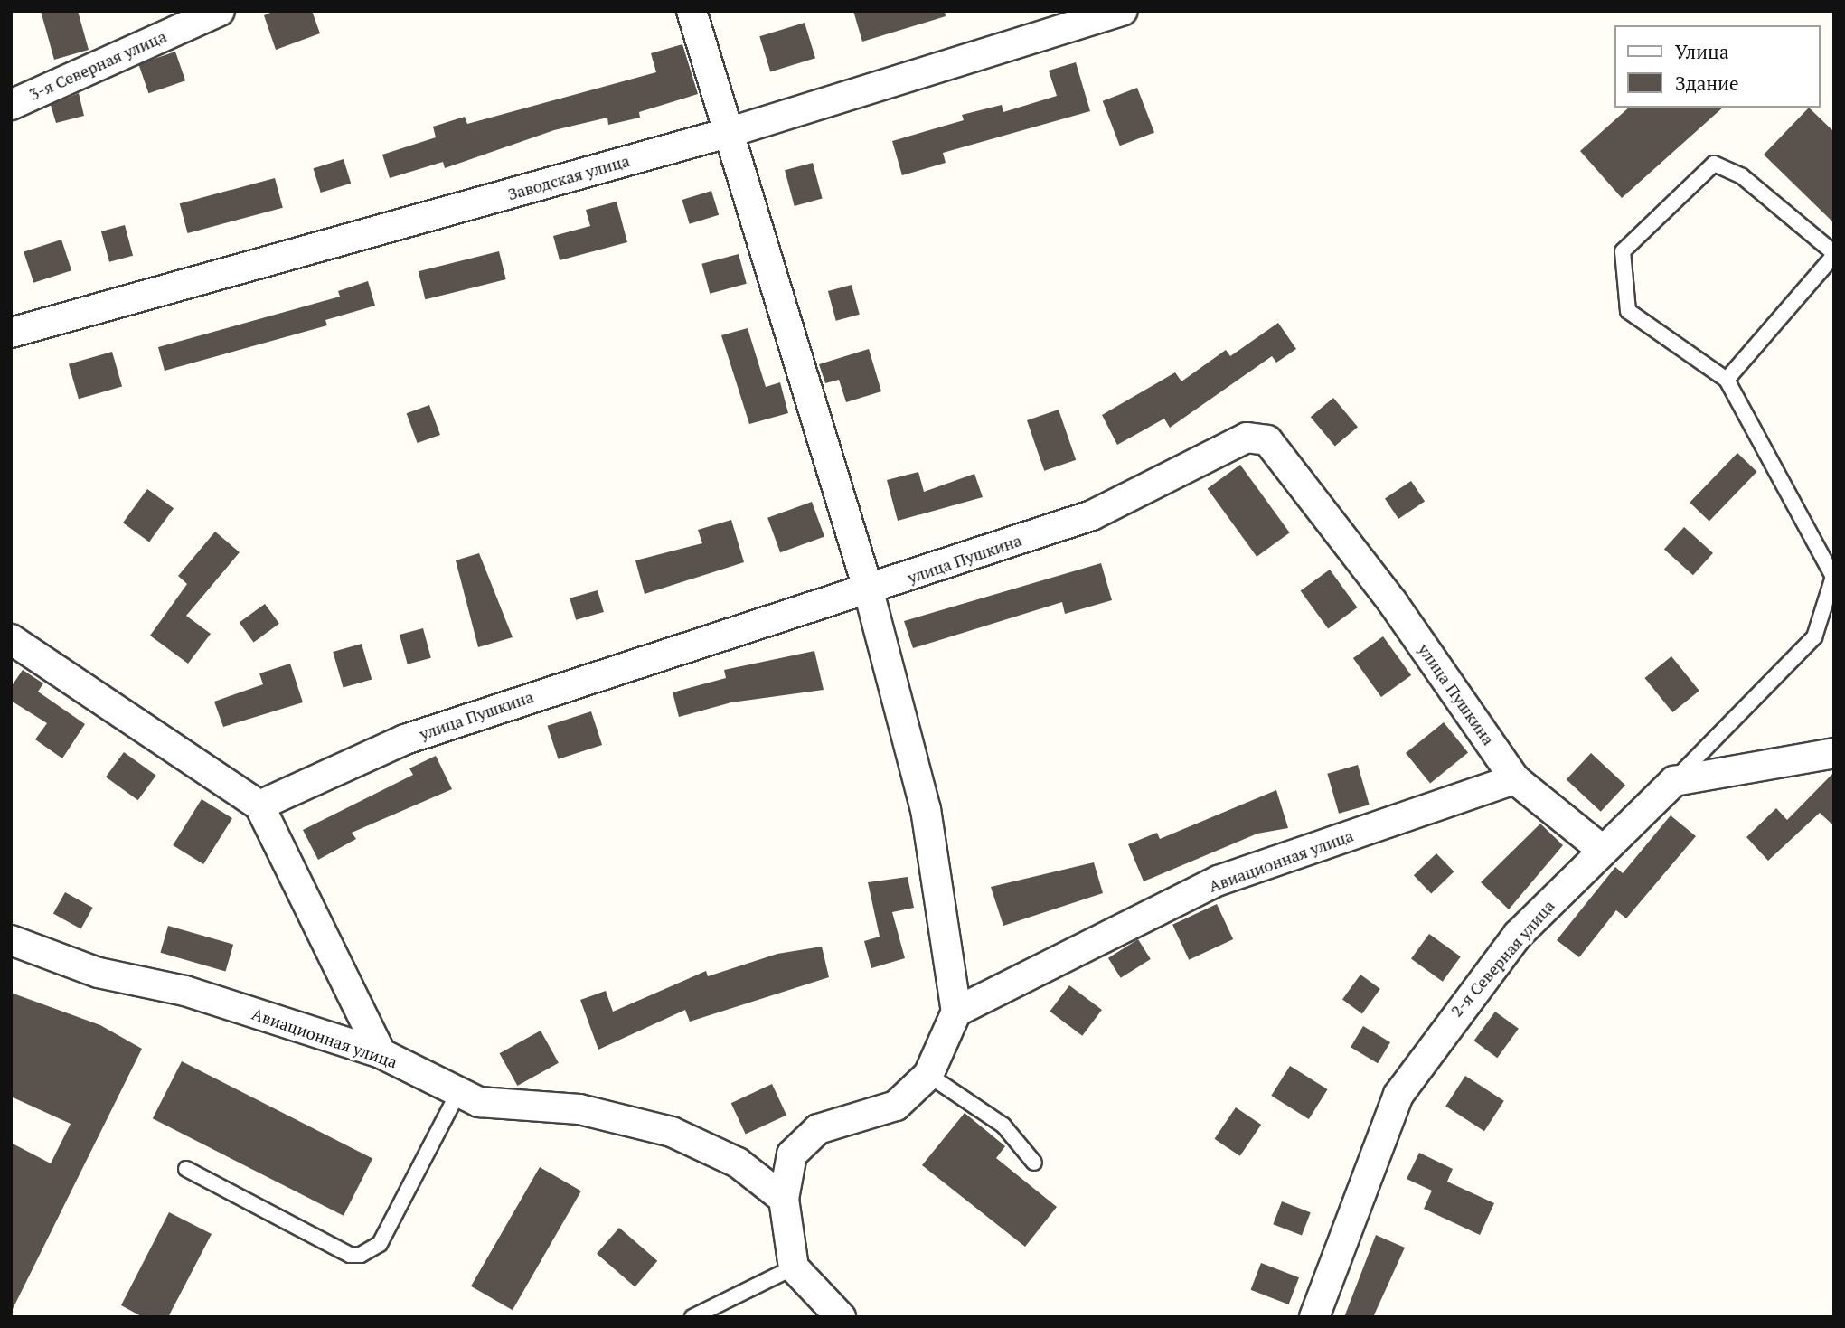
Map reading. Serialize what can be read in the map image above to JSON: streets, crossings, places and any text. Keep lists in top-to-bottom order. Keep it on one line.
{"streets":{"street":["3-я Северная улица","Заводская улица","улица Пушкина","Авиационная улица","2-я Северная улица"]},"crossings":[["улица Пушкина","Авиационная улица"]],"legend":["Улица","Здание"]}
